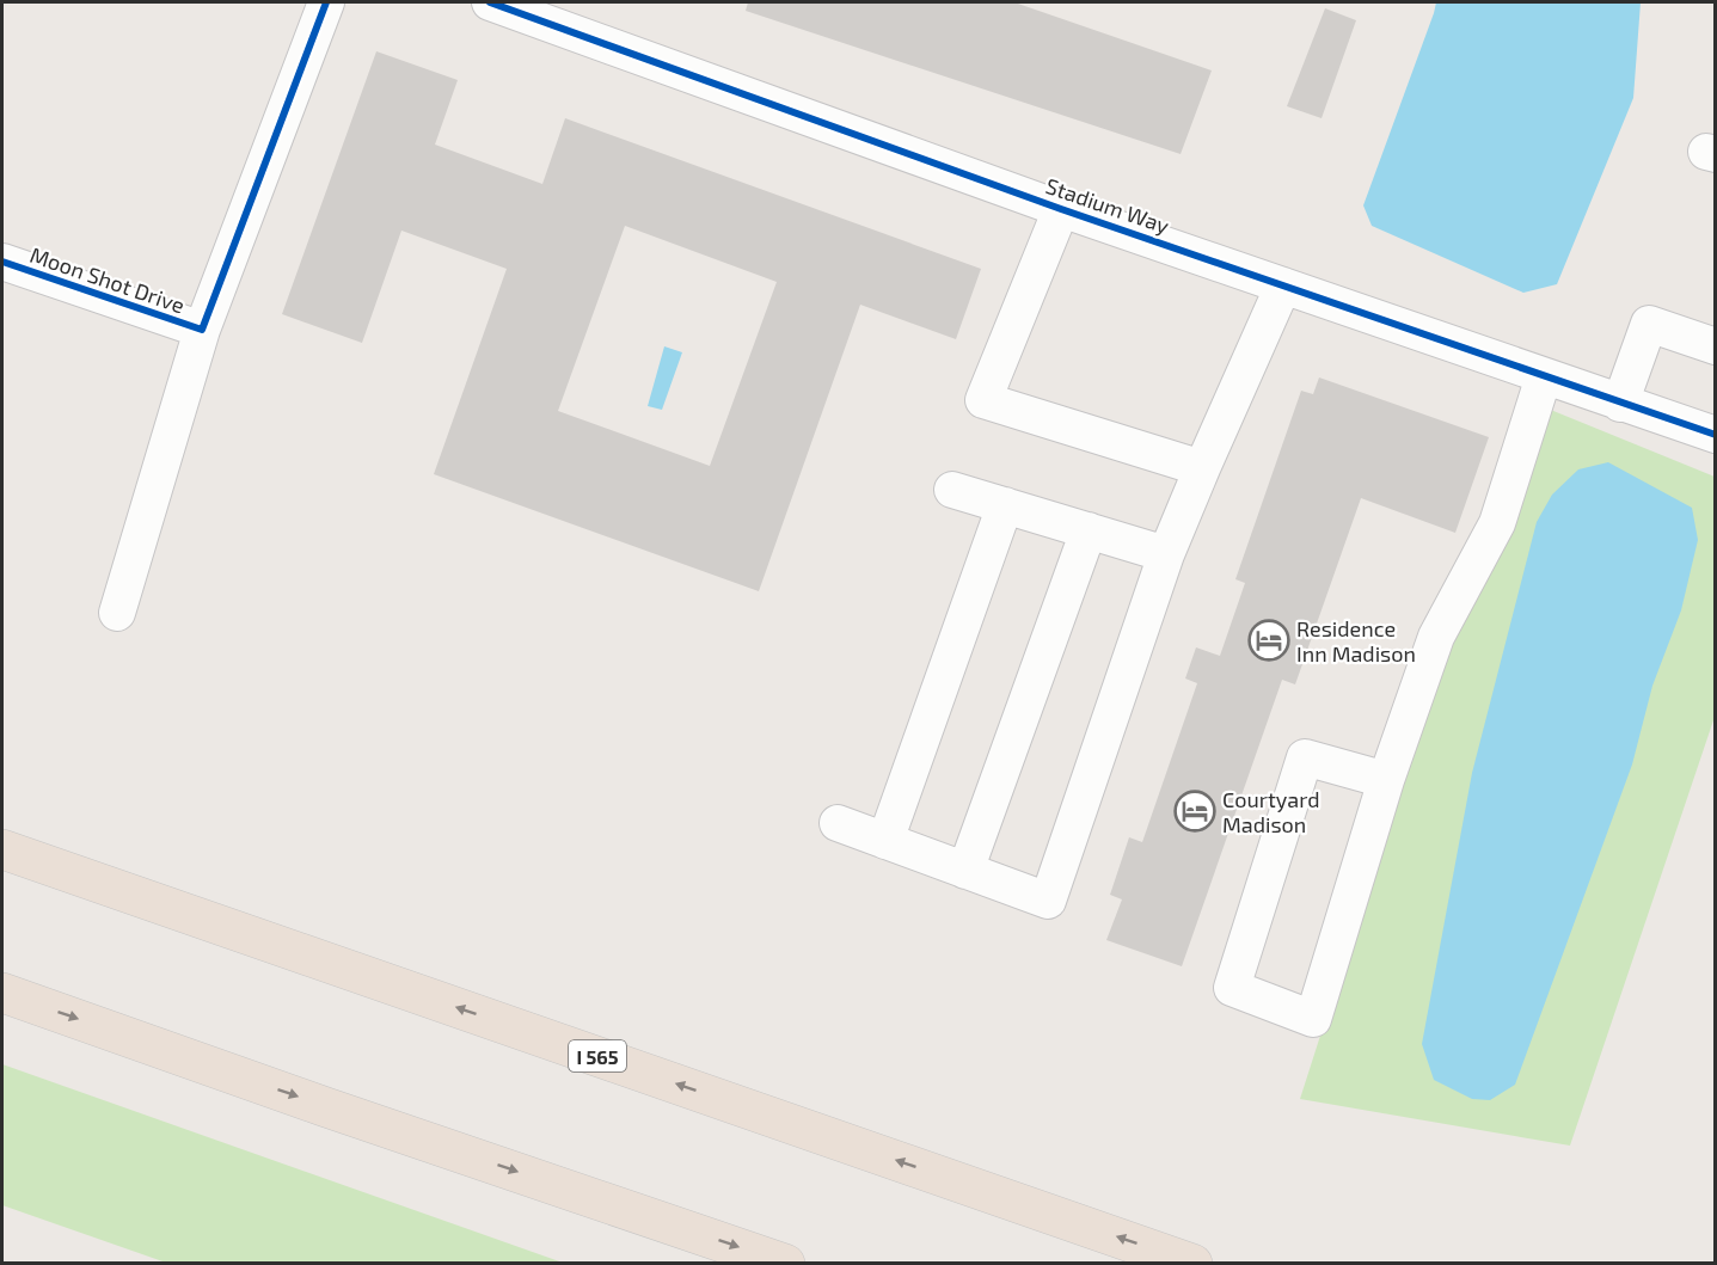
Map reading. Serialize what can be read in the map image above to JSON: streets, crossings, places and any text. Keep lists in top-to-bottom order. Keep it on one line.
{"streets":{"highway":["I 565"],"street":["Stadium Way","Moon Shot Drive"]},"places":{"hotel":["Residence Inn Madison","Courtyard Madison"]}}
